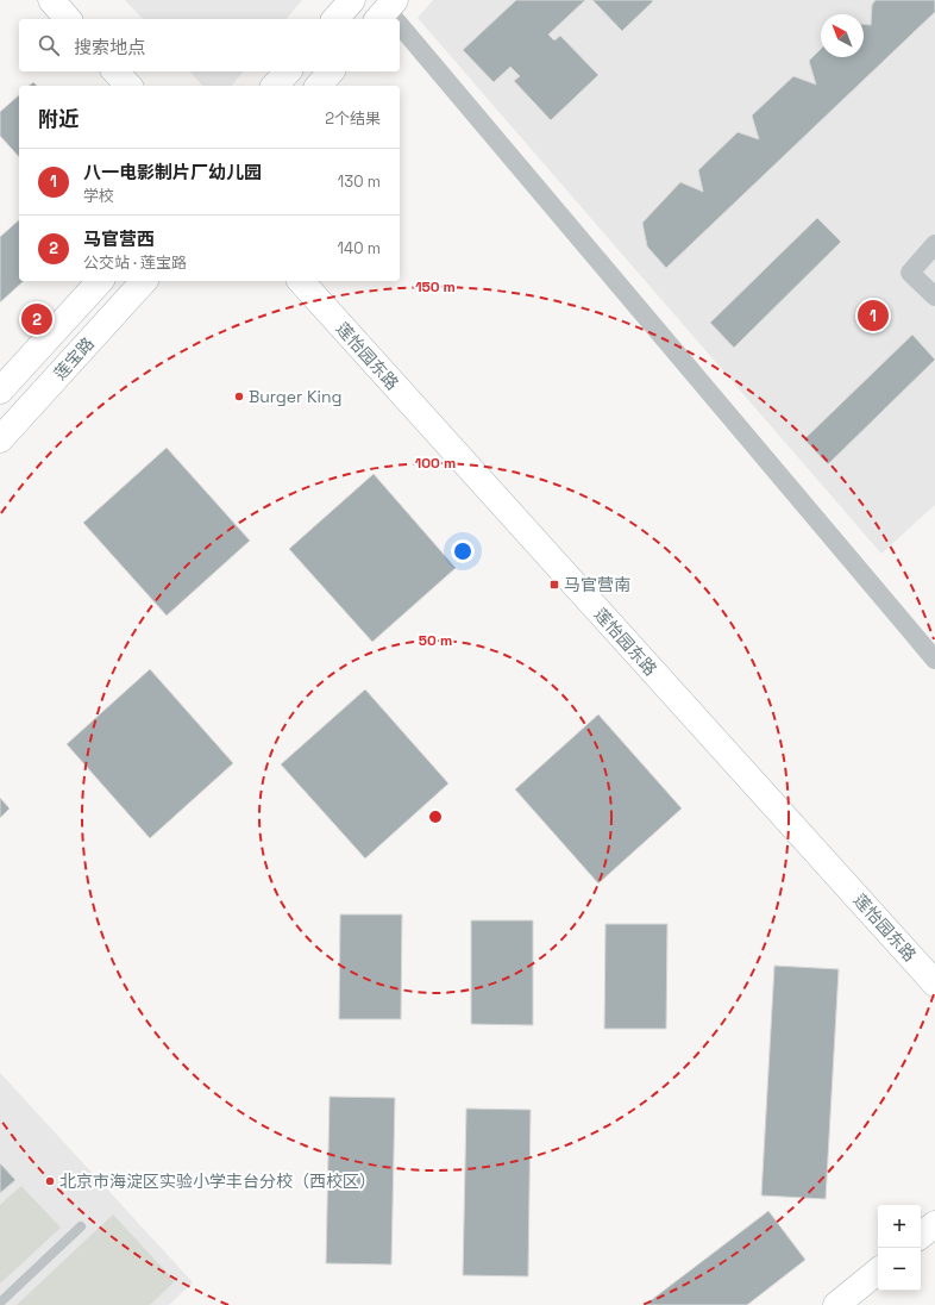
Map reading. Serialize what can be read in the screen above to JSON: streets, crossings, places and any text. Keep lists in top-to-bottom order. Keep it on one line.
{"streets":{"street":["莲怡园东路","莲宝路"]},"places":{"other":["Burger King","北京市海淀区实验小学丰台分校（西校区）"],"transit":["马官营南"]},"north":"top left","page":{"search":"搜索地点","heading":["附近","2个结果"],"list":[{"mark":"1","name":"八一电影制片厂幼儿园","note":"学校","value":"130 m"},{"mark":"2","name":"马官营西","note":"公交站 · 莲宝路","value":"140 m"}],"pins":["1","2"],"map_buttons":["+","−"]},"rings":["150 m","100 m","50 m"]}
